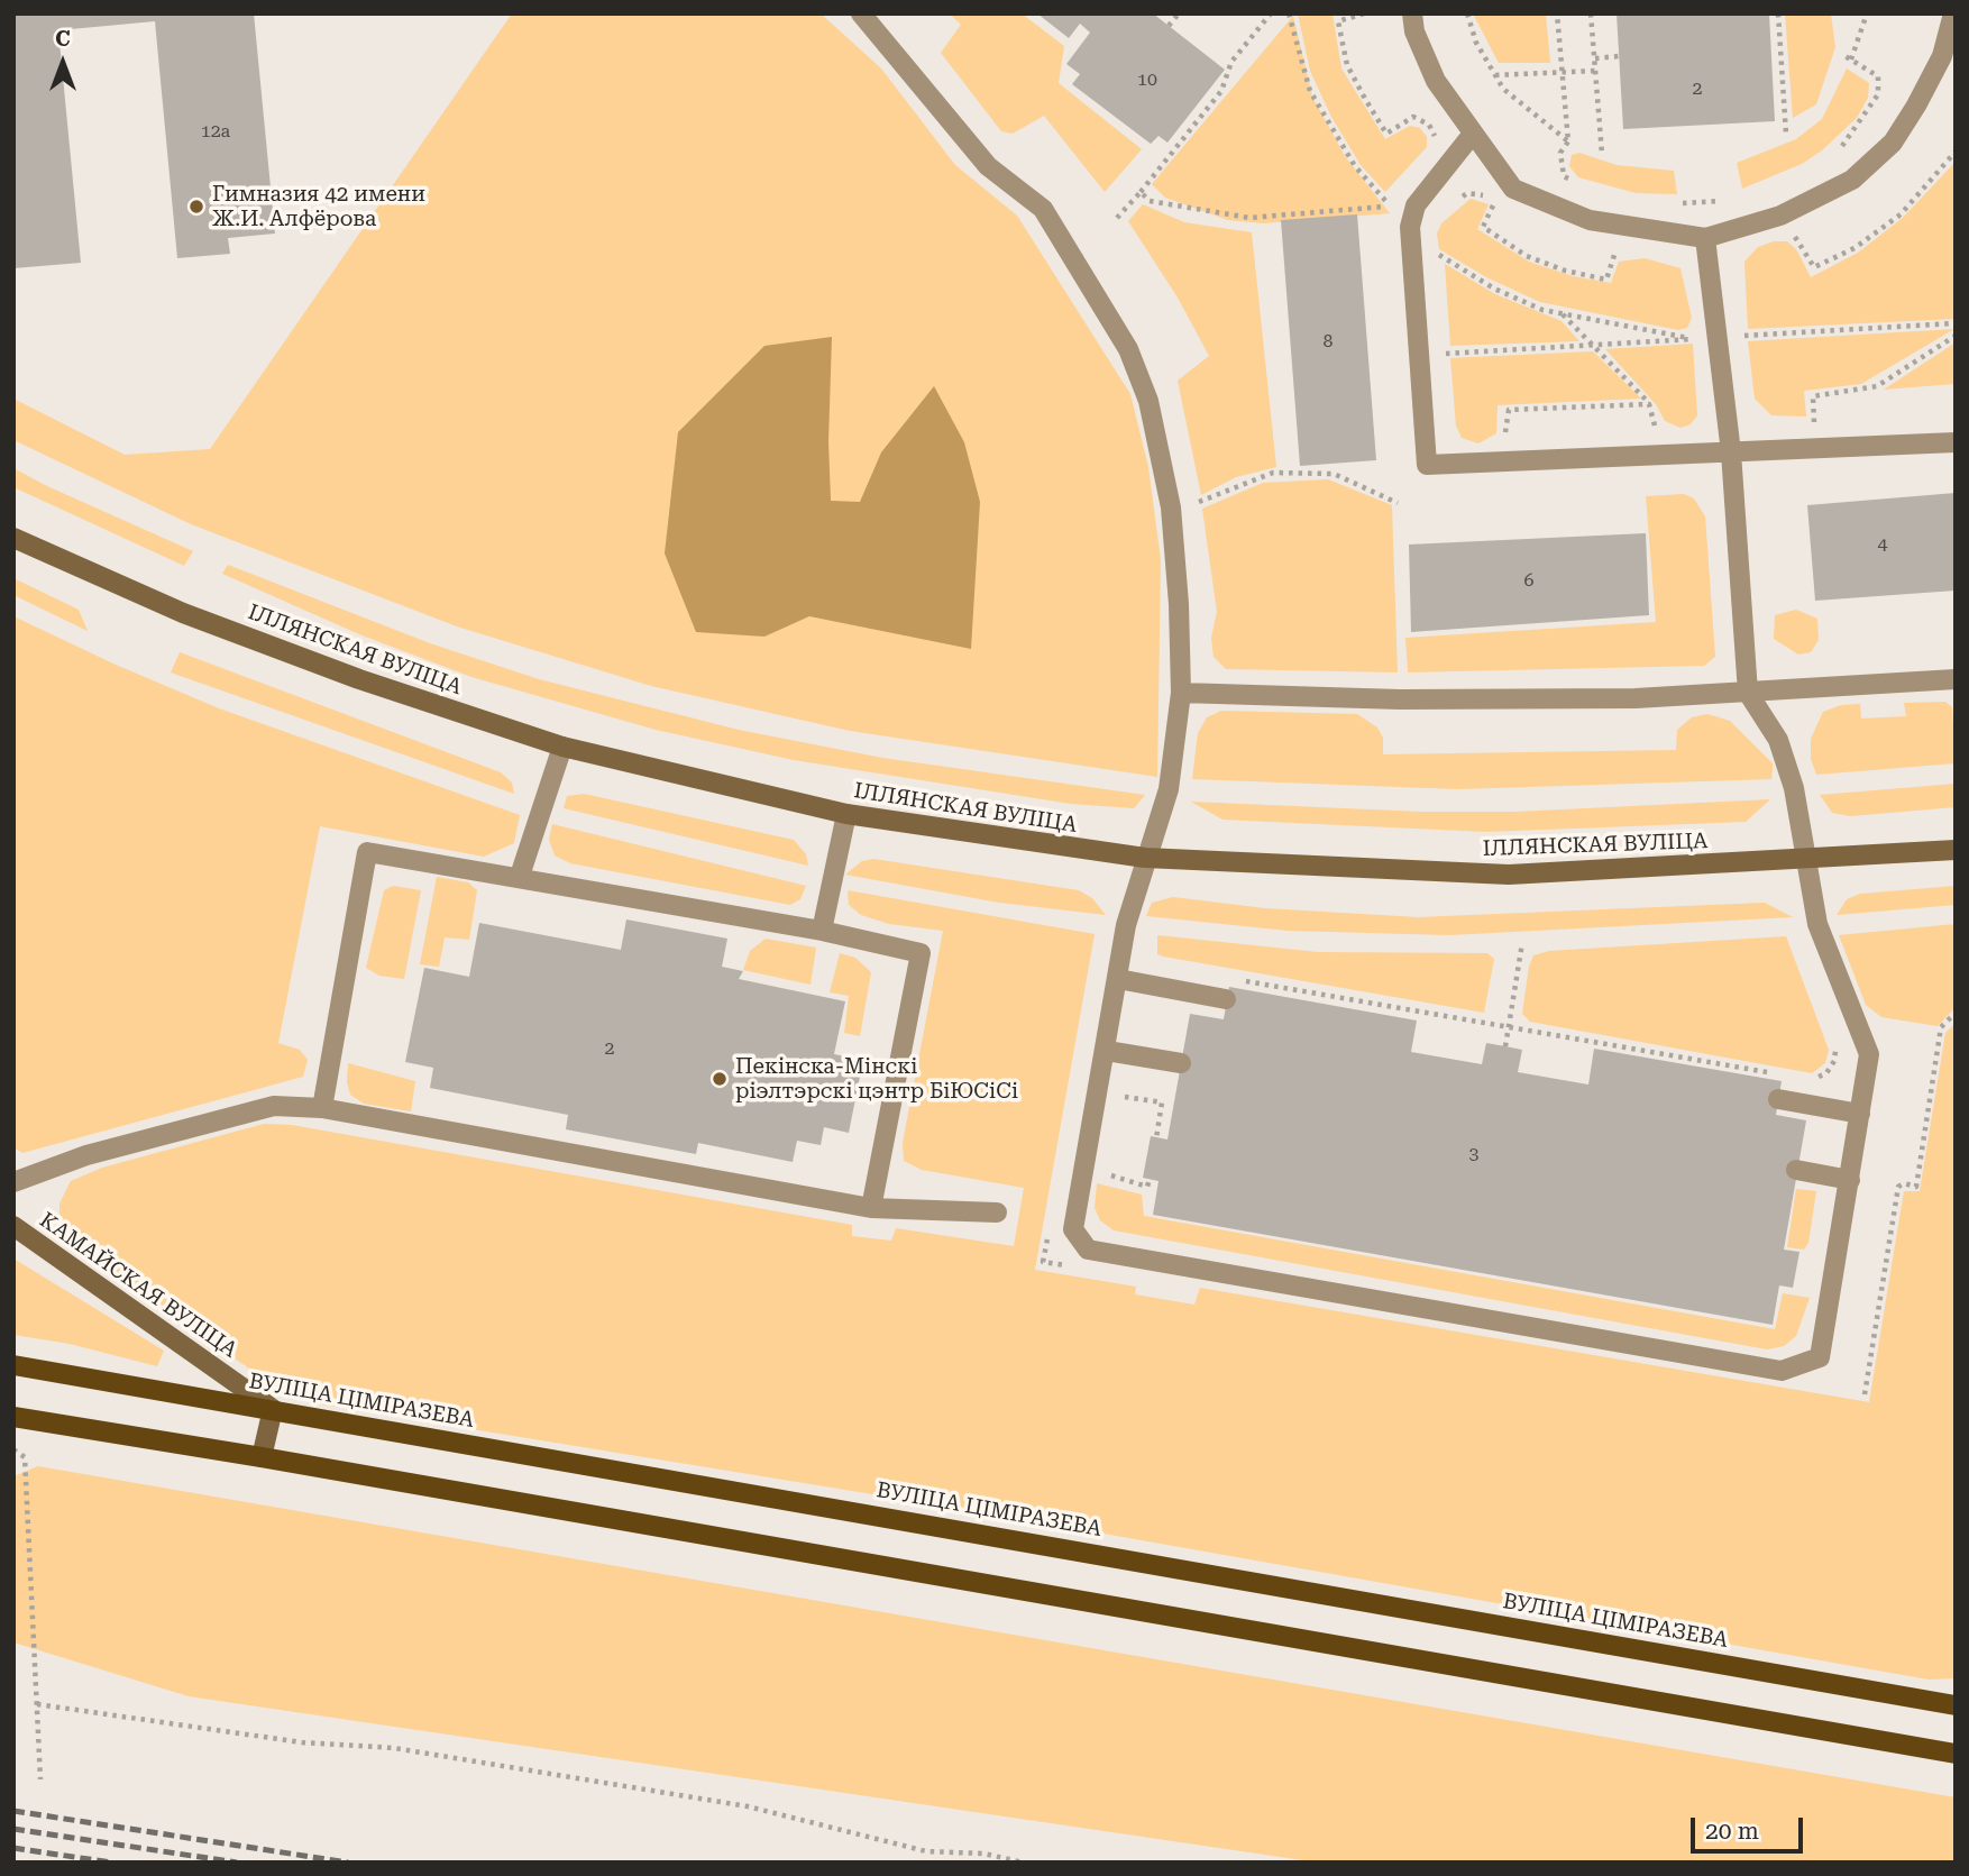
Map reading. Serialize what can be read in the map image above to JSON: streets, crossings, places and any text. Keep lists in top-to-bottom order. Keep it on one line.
{"streets":{"main road":["ВУЛІЦА ЦІМІРАЗЕВА"],"street":["ІЛЛЯНСКАЯ ВУЛІЦА","КАМАЙСКАЯ ВУЛІЦА"]},"crossings":[["КАМАЙСКАЯ ВУЛІЦА","ВУЛІЦА ЦІМІРАЗЕВА"]],"places":["Гимназия 42 имени Ж.И. Алфёрова","Пекінска-Мінскі ріэлтэрскі цэнтр БіЮСіСі"],"house_numbers":["10","2","12а","8","4","6","2","3"],"scale_bar":"20 m","north":"top"}
